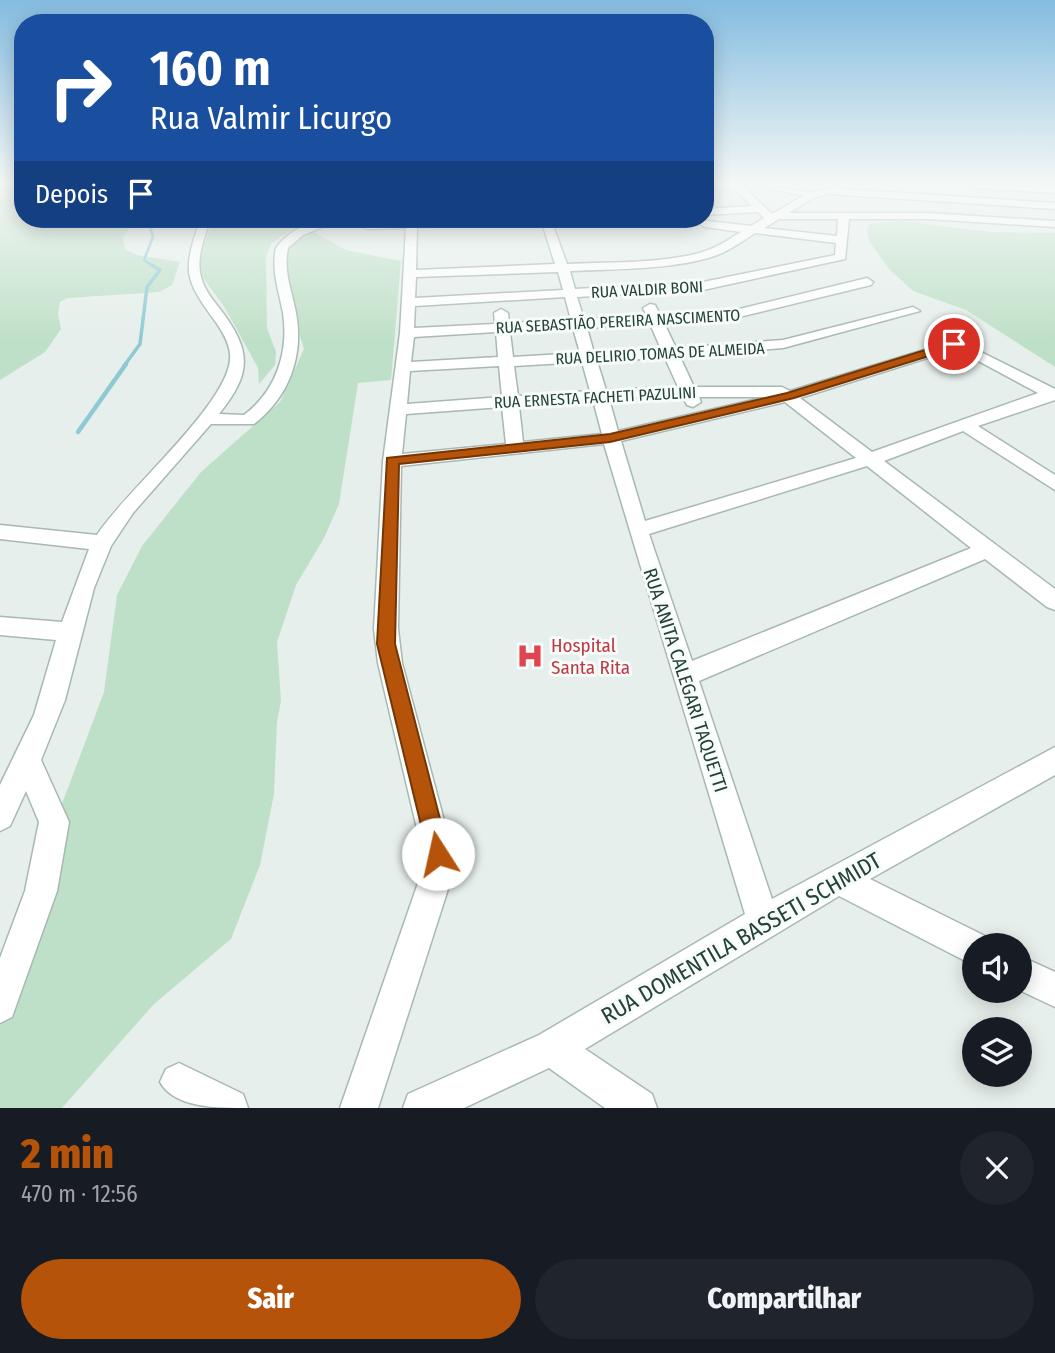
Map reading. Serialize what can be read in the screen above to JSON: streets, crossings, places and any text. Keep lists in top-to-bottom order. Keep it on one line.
{"streets":{"street":["RUA VALDIR BONI","RUA SEBASTIÃO PEREIRA NASCIMENTO","RUA DELIRIO TOMAS DE ALMEIDA","RUA ERNESTA FACHETI PAZULINI","RUA ANITA CALEGARI TAQUETTI","RUA DOMENTILA BASSETI SCHMIDT"]},"crossings":[["RUA VALDIR BONI","RUA ANITA CALEGARI TAQUETTI"],["RUA SEBASTIÃO PEREIRA NASCIMENTO","RUA ANITA CALEGARI TAQUETTI"],["RUA DELIRIO TOMAS DE ALMEIDA","RUA ANITA CALEGARI TAQUETTI"],["RUA ERNESTA FACHETI PAZULINI","RUA ANITA CALEGARI TAQUETTI"],["RUA ANITA CALEGARI TAQUETTI","RUA DOMENTILA BASSETI SCHMIDT"]],"places":{"hospital":["Hospital Santa Rita"]},"page":{"turn":["160 m","Rua Valmir Licurgo"],"then":"Depois","heading":["2 min","470 m · 12:56"],"buttons":["Sair","Compartilhar"]}}
